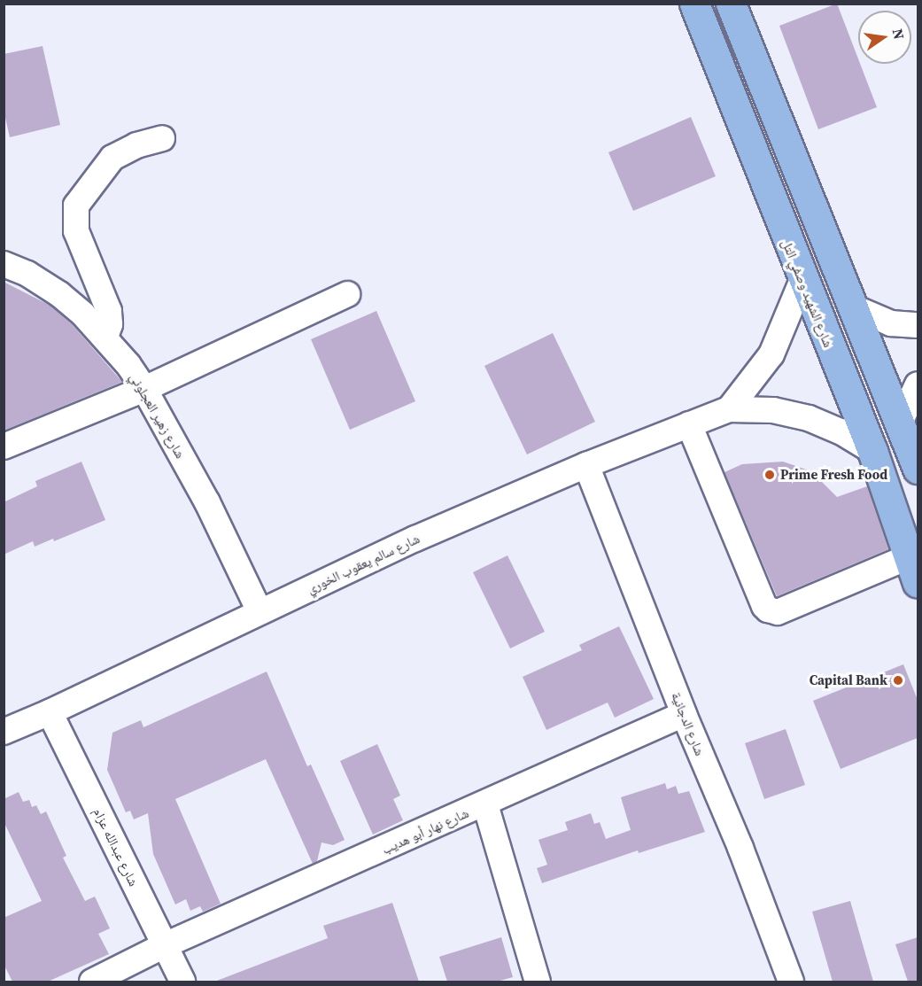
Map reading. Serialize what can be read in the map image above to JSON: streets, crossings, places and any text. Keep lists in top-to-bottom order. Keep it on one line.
{"streets":{"main road":["شارع الشهيد وصفي التل"],"street":["شارع زهير العجلوني","شارع سالم يعقوب الخوري","شارع الدجانية","شارع نهار أبو هديب","شارع عبدالله عزام"]},"crossings":[["شارع الشهيد وصفي التل","شارع سالم يعقوب الخوري"],["شارع زهير العجلوني","شارع سالم يعقوب الخوري"],["شارع سالم يعقوب الخوري","شارع الدجانية"],["شارع سالم يعقوب الخوري","شارع عبدالله عزام"],["شارع الدجانية","شارع نهار أبو هديب"],["شارع نهار أبو هديب","شارع عبدالله عزام"]],"places":["Prime Fresh Food","Capital Bank"],"north":"right"}
